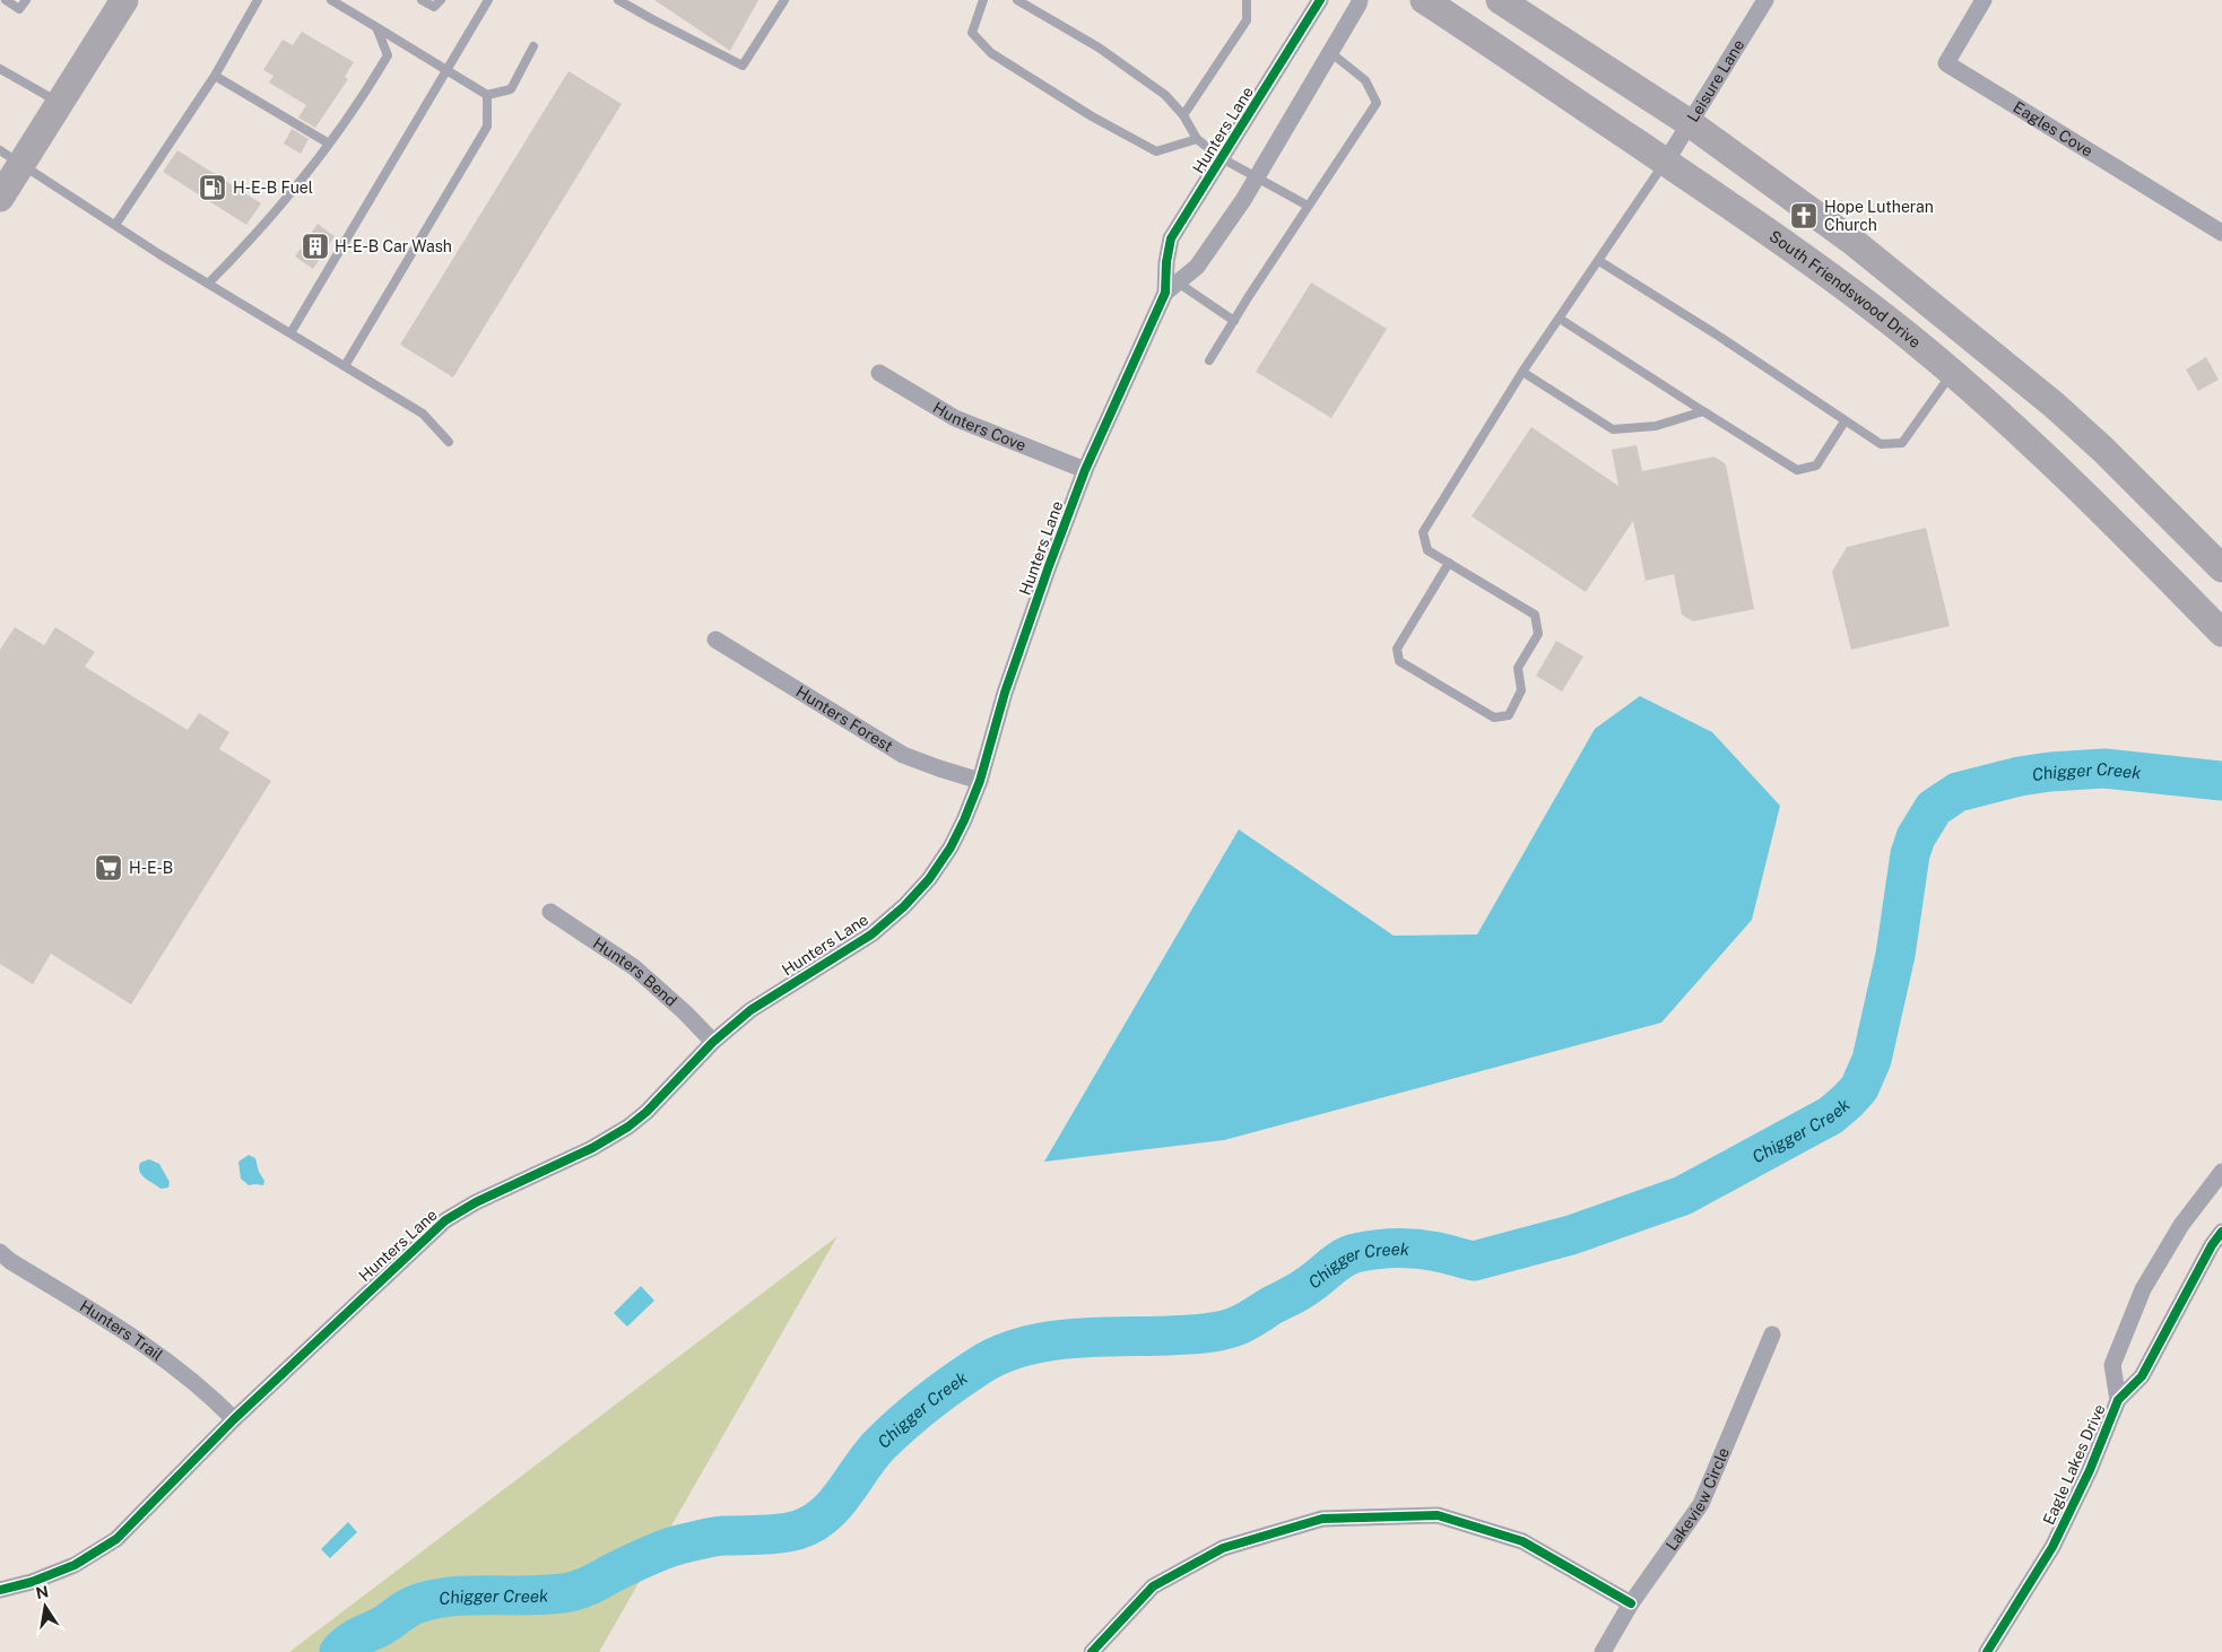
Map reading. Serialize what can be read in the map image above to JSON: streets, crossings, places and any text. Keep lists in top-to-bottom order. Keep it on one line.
{"streets":{"main road":["South Friendswood Drive"],"street":["Leisure Lane","Eagles Cove","Hunters Lane","Hunters Cove","Hunters Forest","Hunters Bend","Hunters Trail","Eagle Lakes Drive","Lakeview Circle"]},"crossings":[["Leisure Lane","South Friendswood Drive"],["Hunters Lane","Hunters Cove"],["Hunters Lane","Hunters Forest"],["Hunters Lane","Hunters Bend"],["Hunters Lane","Hunters Trail"]],"water":["Chigger Creek"],"places":{"fuel station":["H-E-B Fuel"],"church":["Hope Lutheran Church"],"building":["H-E-B Car Wash"],"supermarket":["H-E-B"]},"north":"top"}
